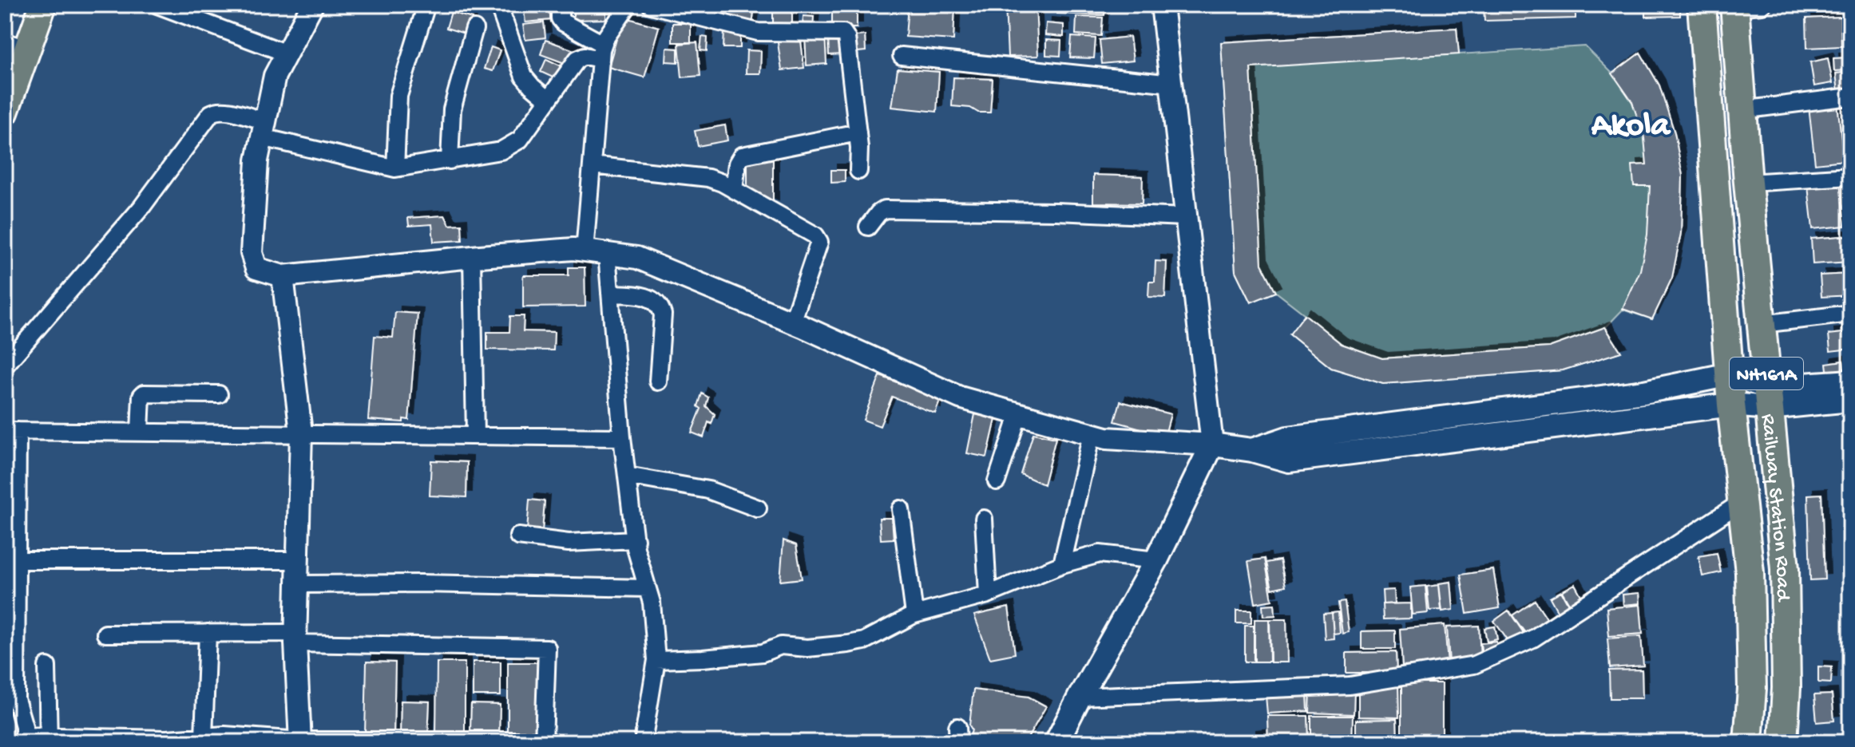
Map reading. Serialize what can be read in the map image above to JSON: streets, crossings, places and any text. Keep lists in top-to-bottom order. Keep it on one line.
{"streets":{"highway":["NH161A","Railway Station Road"]},"districts":["Akola"]}
